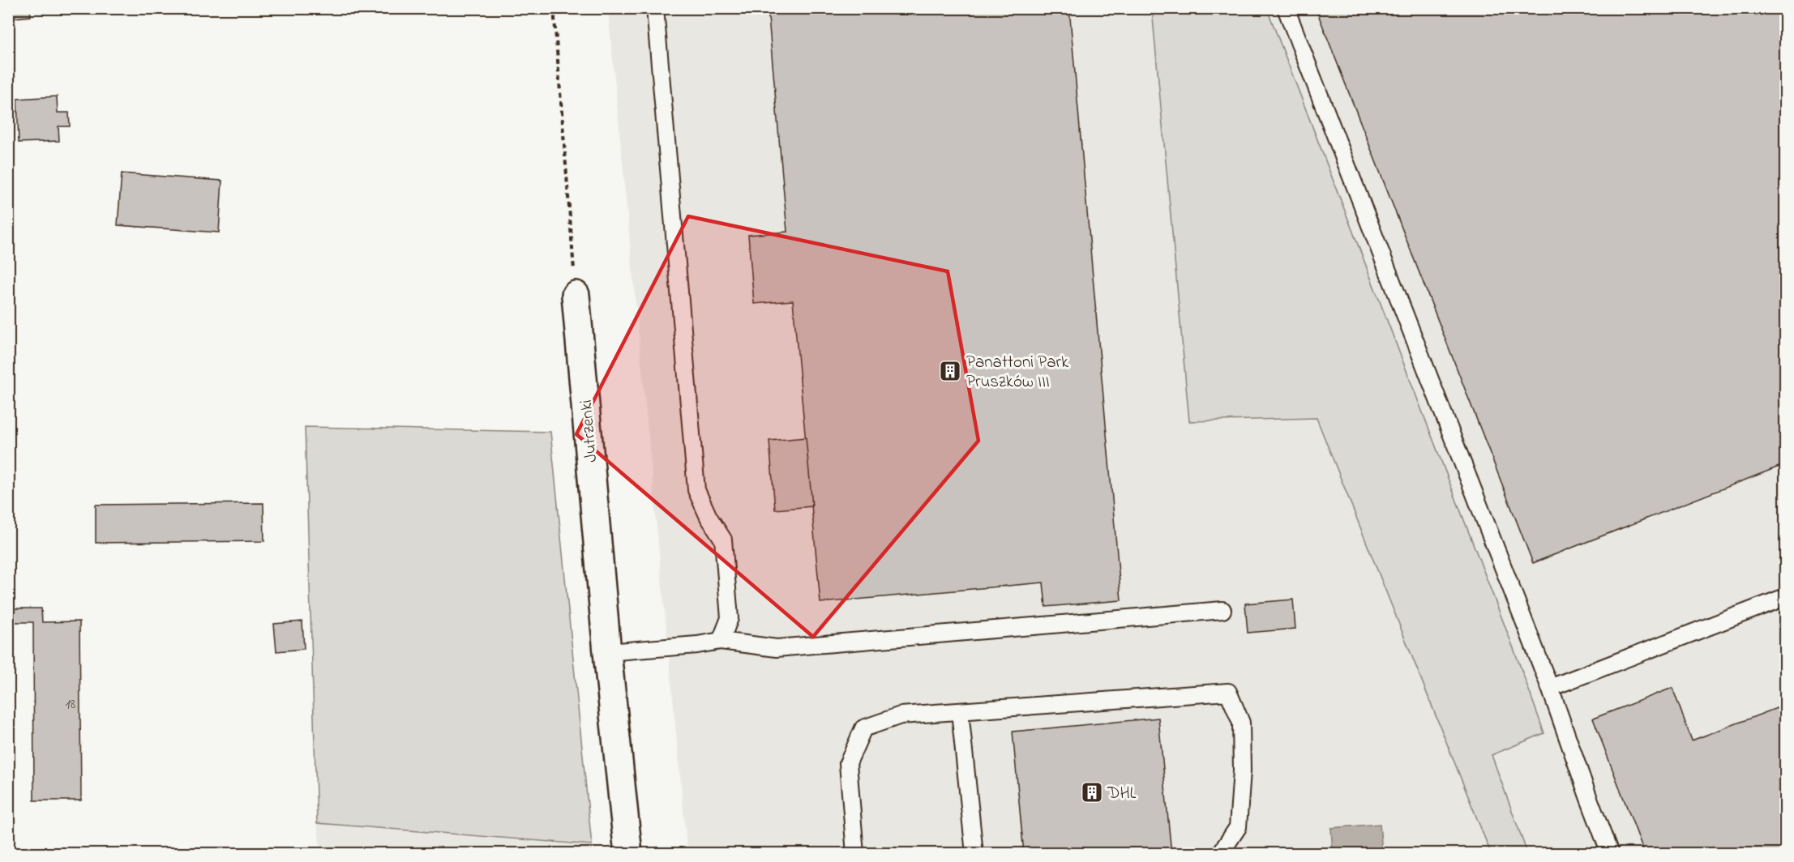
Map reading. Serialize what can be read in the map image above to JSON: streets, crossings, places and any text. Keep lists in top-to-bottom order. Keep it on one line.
{"streets":{"street":["Jutrzenki"]},"places":{"building":["Panattoni Park Pruszków III","DHL"]},"house_numbers":["18"]}
